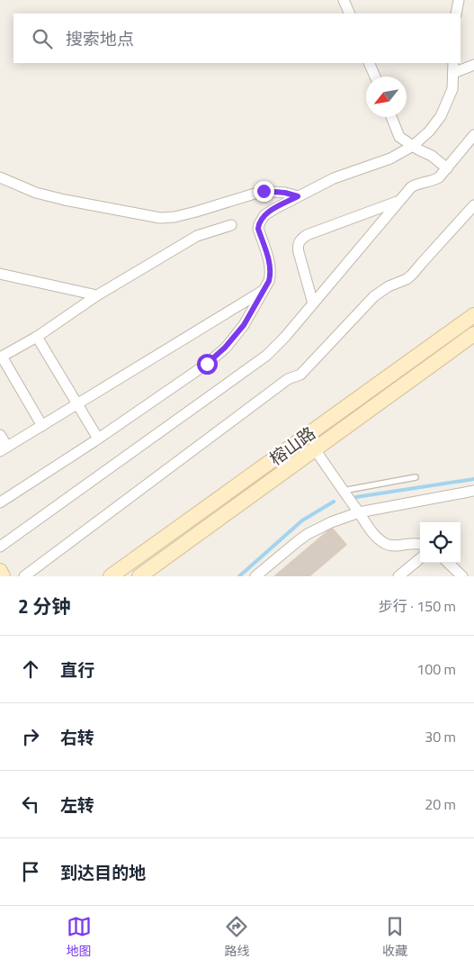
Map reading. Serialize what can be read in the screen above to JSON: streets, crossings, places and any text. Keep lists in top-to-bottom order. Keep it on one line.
{"streets":{"main road":["榕山路"]},"north":"bottom left","page":{"search":"搜索地点","heading":["2 分钟","步行 · 150 m"],"list":[["直行","100 m"],["右转","30 m"],["左转","20 m"],"到达目的地"],"nav":["地图","路线","收藏"]}}
